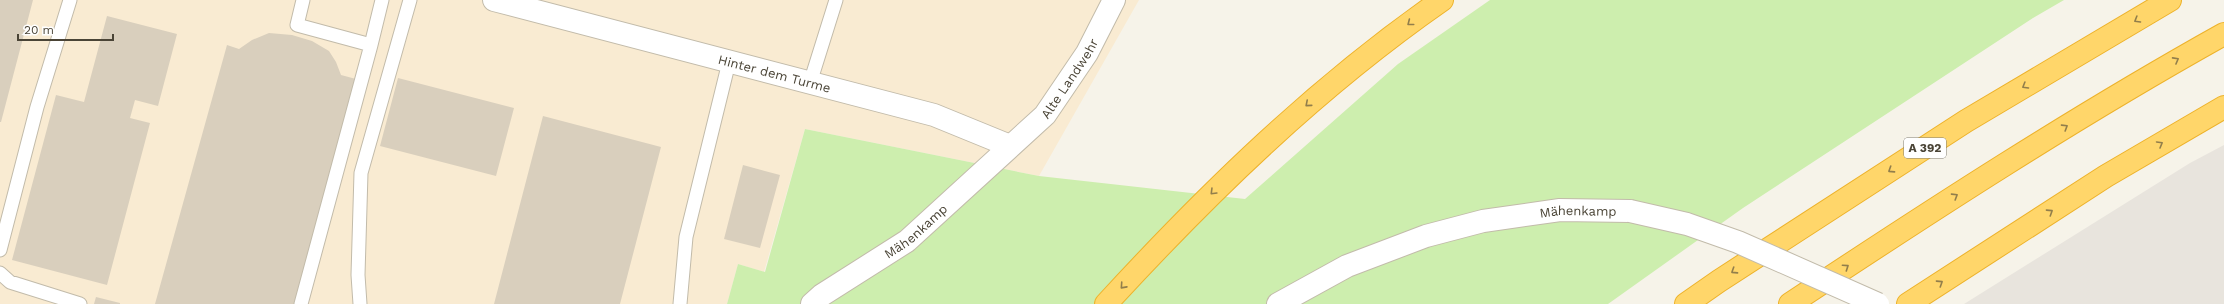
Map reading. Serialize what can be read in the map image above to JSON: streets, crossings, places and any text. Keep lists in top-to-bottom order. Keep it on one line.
{"streets":{"highway":["A 392"],"street":["Hinter dem Turme","Alte Landwehr","Mähenkamp"]},"crossings":[["Hinter dem Turme","Alte Landwehr"],["Hinter dem Turme","Mähenkamp"],["Alte Landwehr","Mähenkamp"]],"scale_bar":"20 m"}
